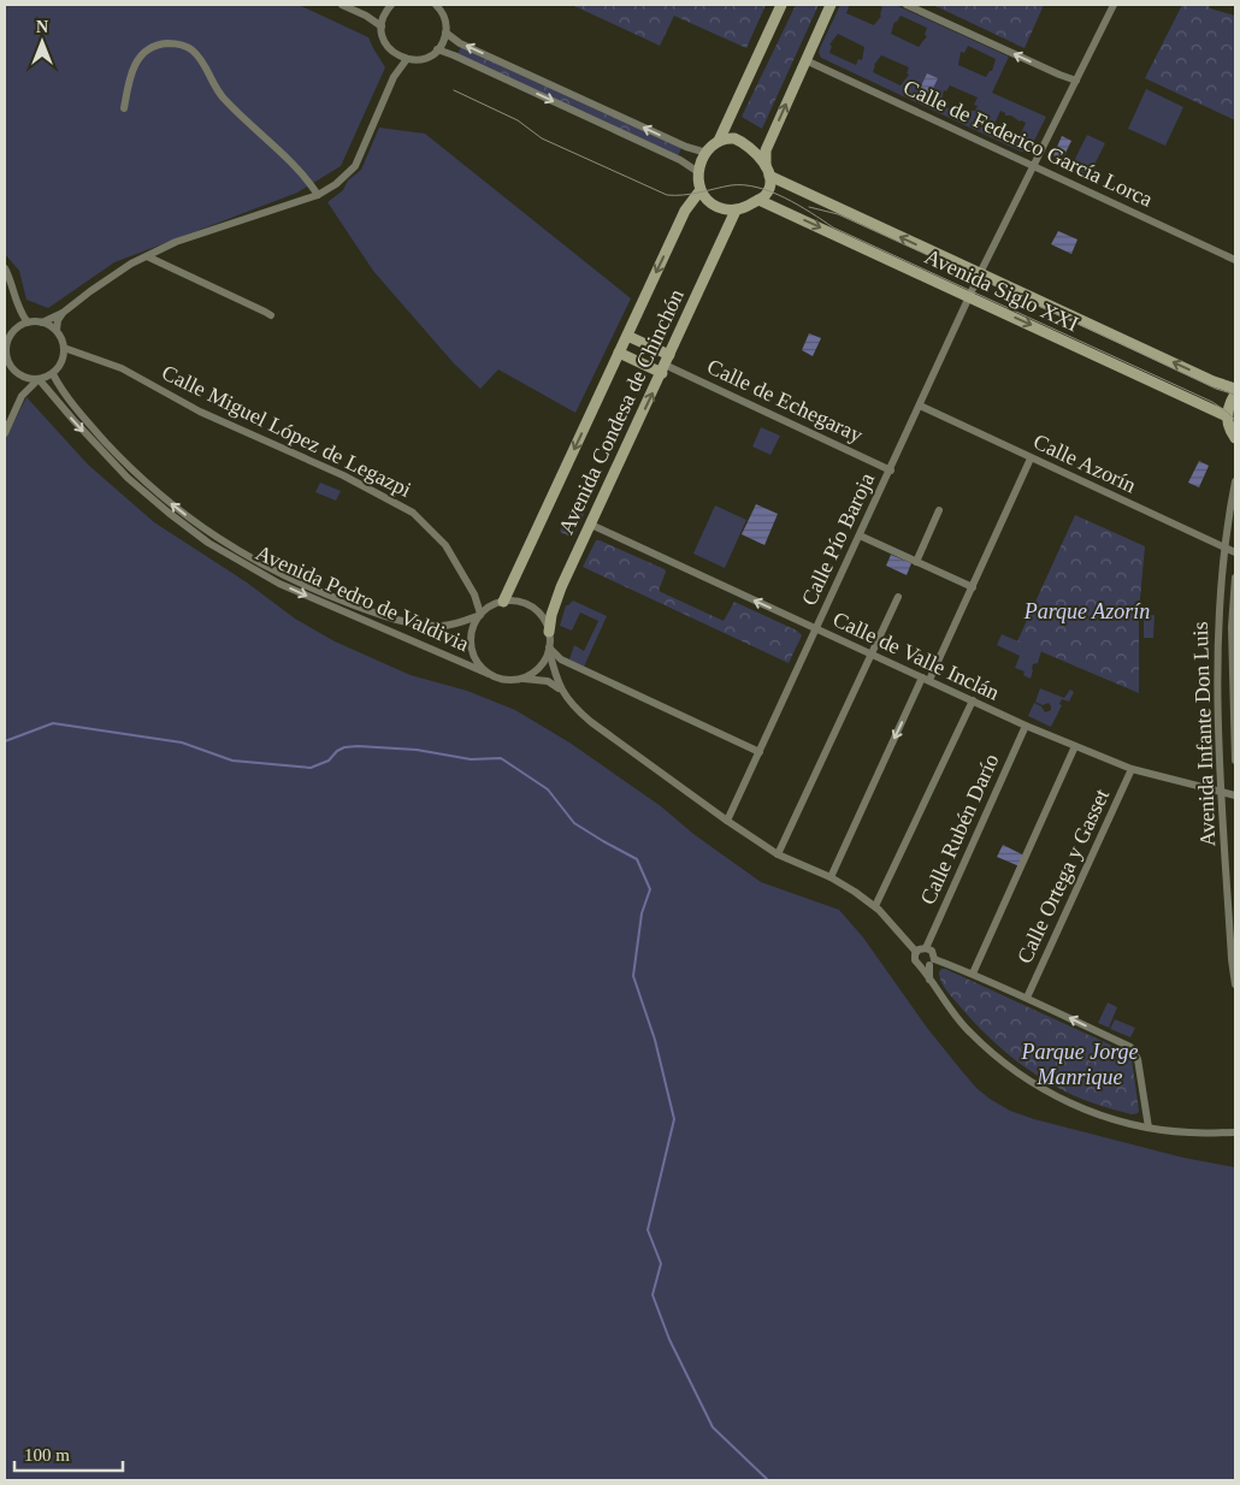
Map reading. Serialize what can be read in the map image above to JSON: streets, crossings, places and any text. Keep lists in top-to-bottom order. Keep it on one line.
{"streets":{"street":["Calle de Federico García Lorca","Avenida Siglo XXI","Calle de Echegaray","Avenida Condesa de Chinchón","Calle Miguel López de Legazpi","Calle Azorín","Calle Pío Baroja","Avenida Pedro de Valdivia","Calle de Valle Inclán","Avenida Infante Don Luis","Calle Rubén Darío","Calle Ortega y Gasset"]},"crossings":[["Calle de Federico García Lorca","Calle Pío Baroja"],["Avenida Siglo XXI","Avenida Condesa de Chinchón"],["Avenida Siglo XXI","Calle Pío Baroja"],["Calle de Echegaray","Avenida Condesa de Chinchón"],["Calle de Echegaray","Calle Pío Baroja"],["Avenida Condesa de Chinchón","Calle Miguel López de Legazpi"],["Avenida Condesa de Chinchón","Avenida Pedro de Valdivia"],["Avenida Condesa de Chinchón","Calle de Valle Inclán"],["Calle Miguel López de Legazpi","Avenida Pedro de Valdivia"],["Calle Azorín","Calle Pío Baroja"],["Calle Azorín","Avenida Infante Don Luis"],["Calle Pío Baroja","Calle de Valle Inclán"],["Calle de Valle Inclán","Avenida Infante Don Luis"],["Calle de Valle Inclán","Calle Rubén Darío"],["Calle de Valle Inclán","Calle Ortega y Gasset"]],"one_way":["Calle de Valle Inclán"],"parks":["Parque Azorín","Parque Jorge Manrique"],"scale_bar":"100 m","north":"top"}
